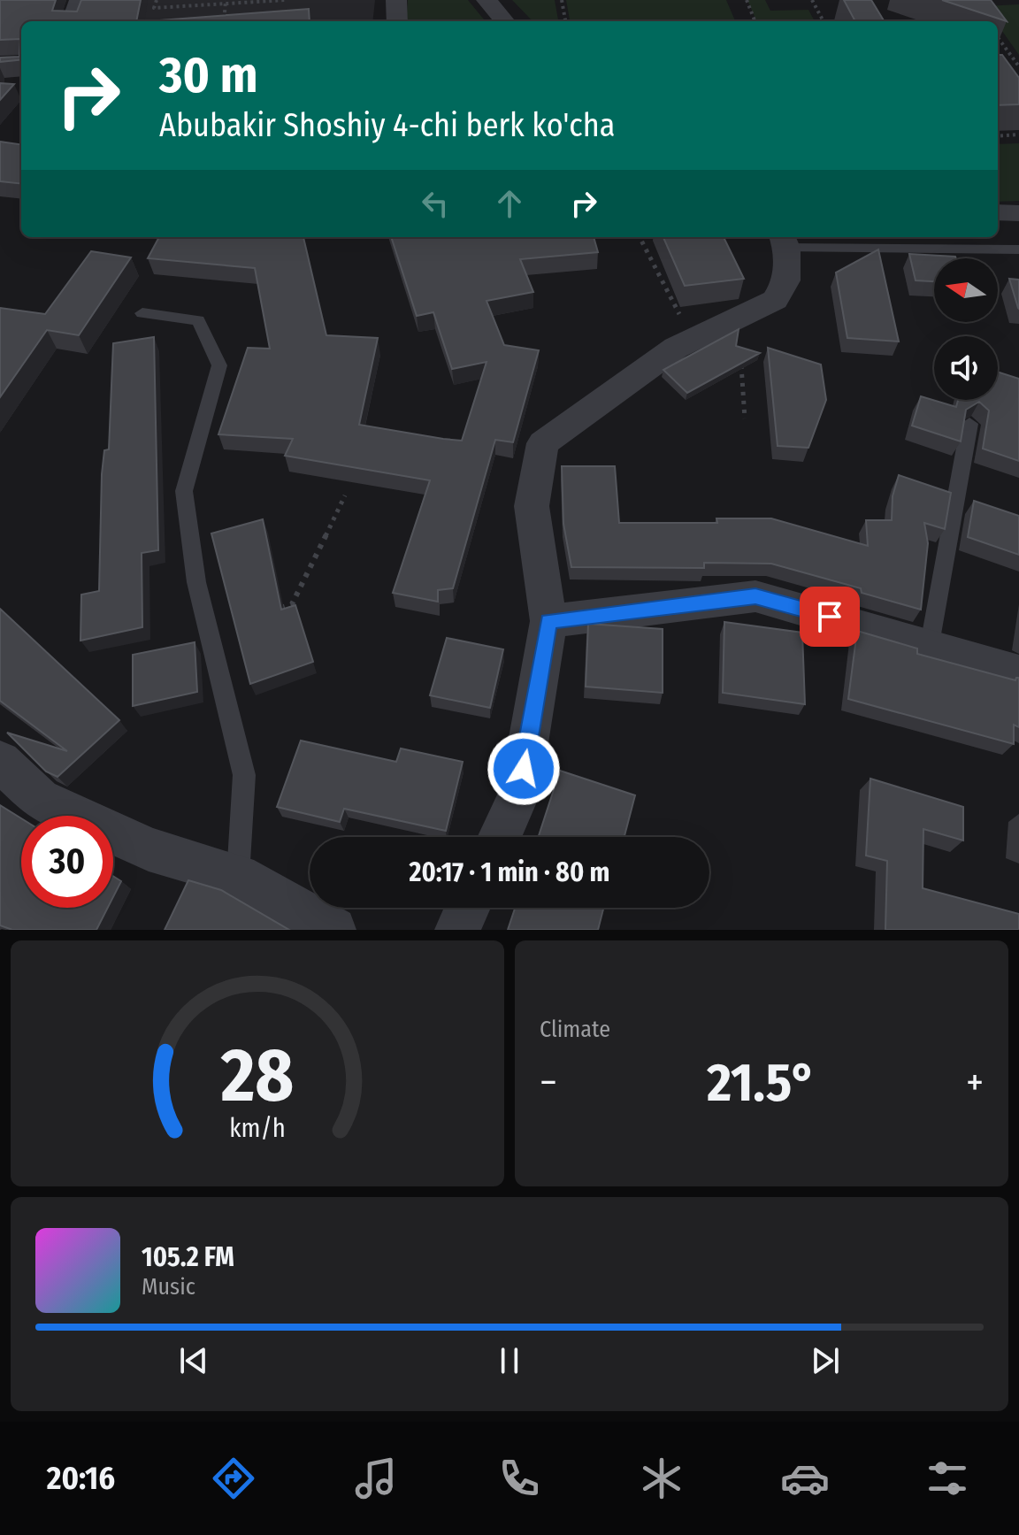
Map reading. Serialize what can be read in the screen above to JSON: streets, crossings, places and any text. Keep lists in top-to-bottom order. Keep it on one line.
{"north":"left","page":{"turn":["30 m","Abubakir Shoshiy 4-chi berk ko'cha"],"limit":"30","trip":"20:17 · 1 min · 80 m","tile":"Climate","heat":["−","21.5°","+"],"song":["105.2 FM","Music"],"tabs":"20:16","gauge":["28","km/h"]}}
